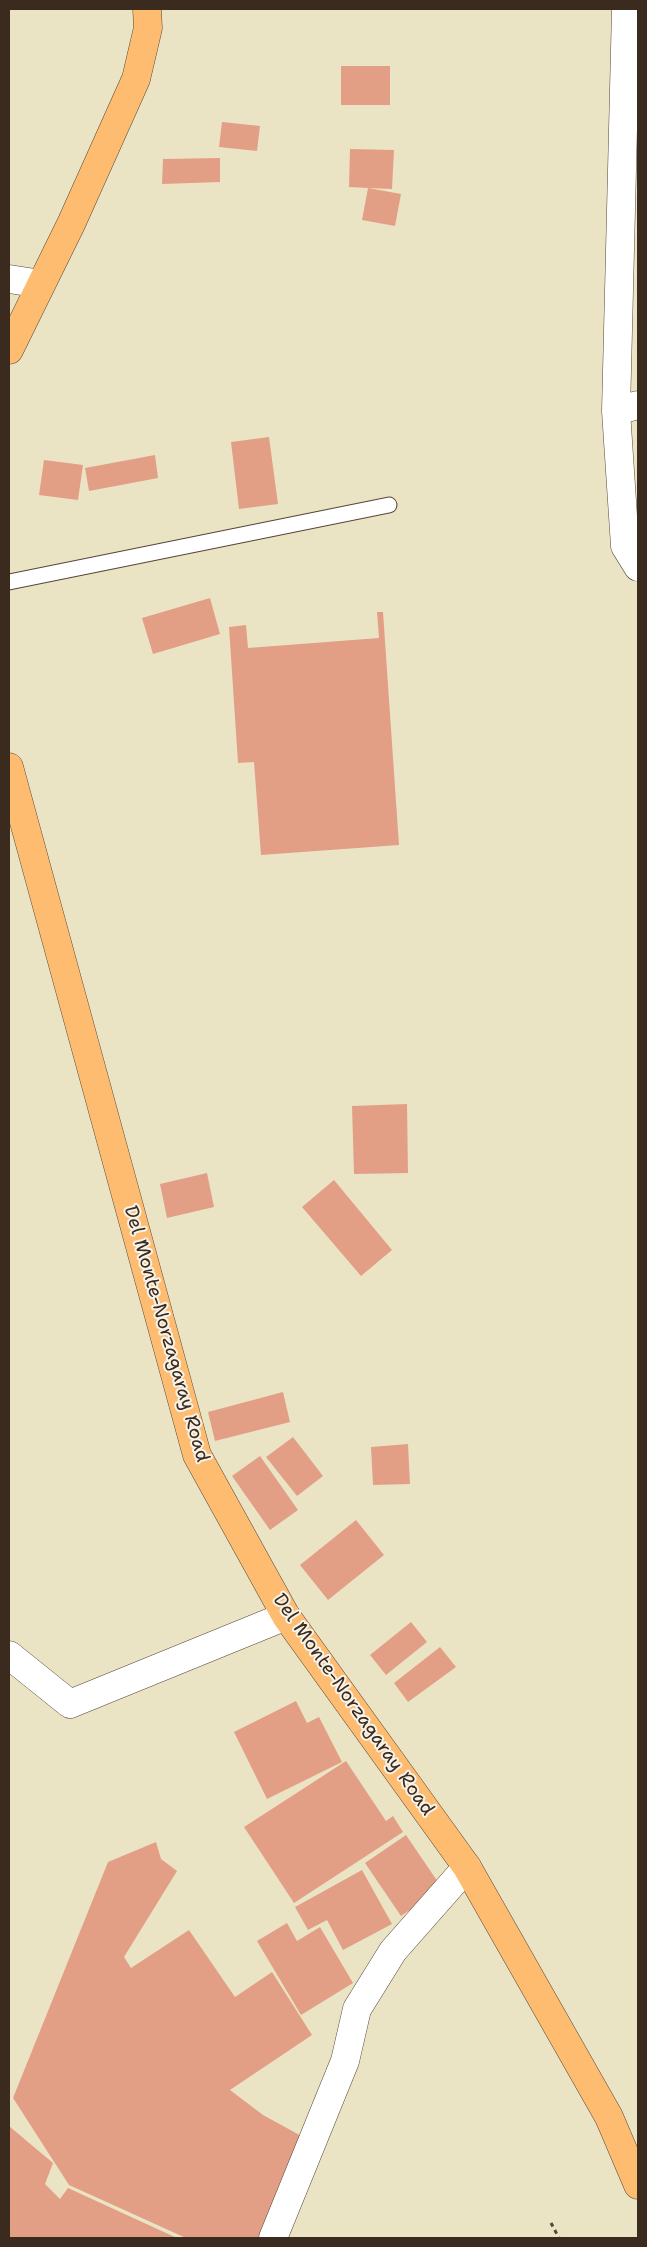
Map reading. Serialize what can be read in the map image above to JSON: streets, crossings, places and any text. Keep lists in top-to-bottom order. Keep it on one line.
{"streets":{"main road":["Del Monte-Norzagaray Road"]}}
